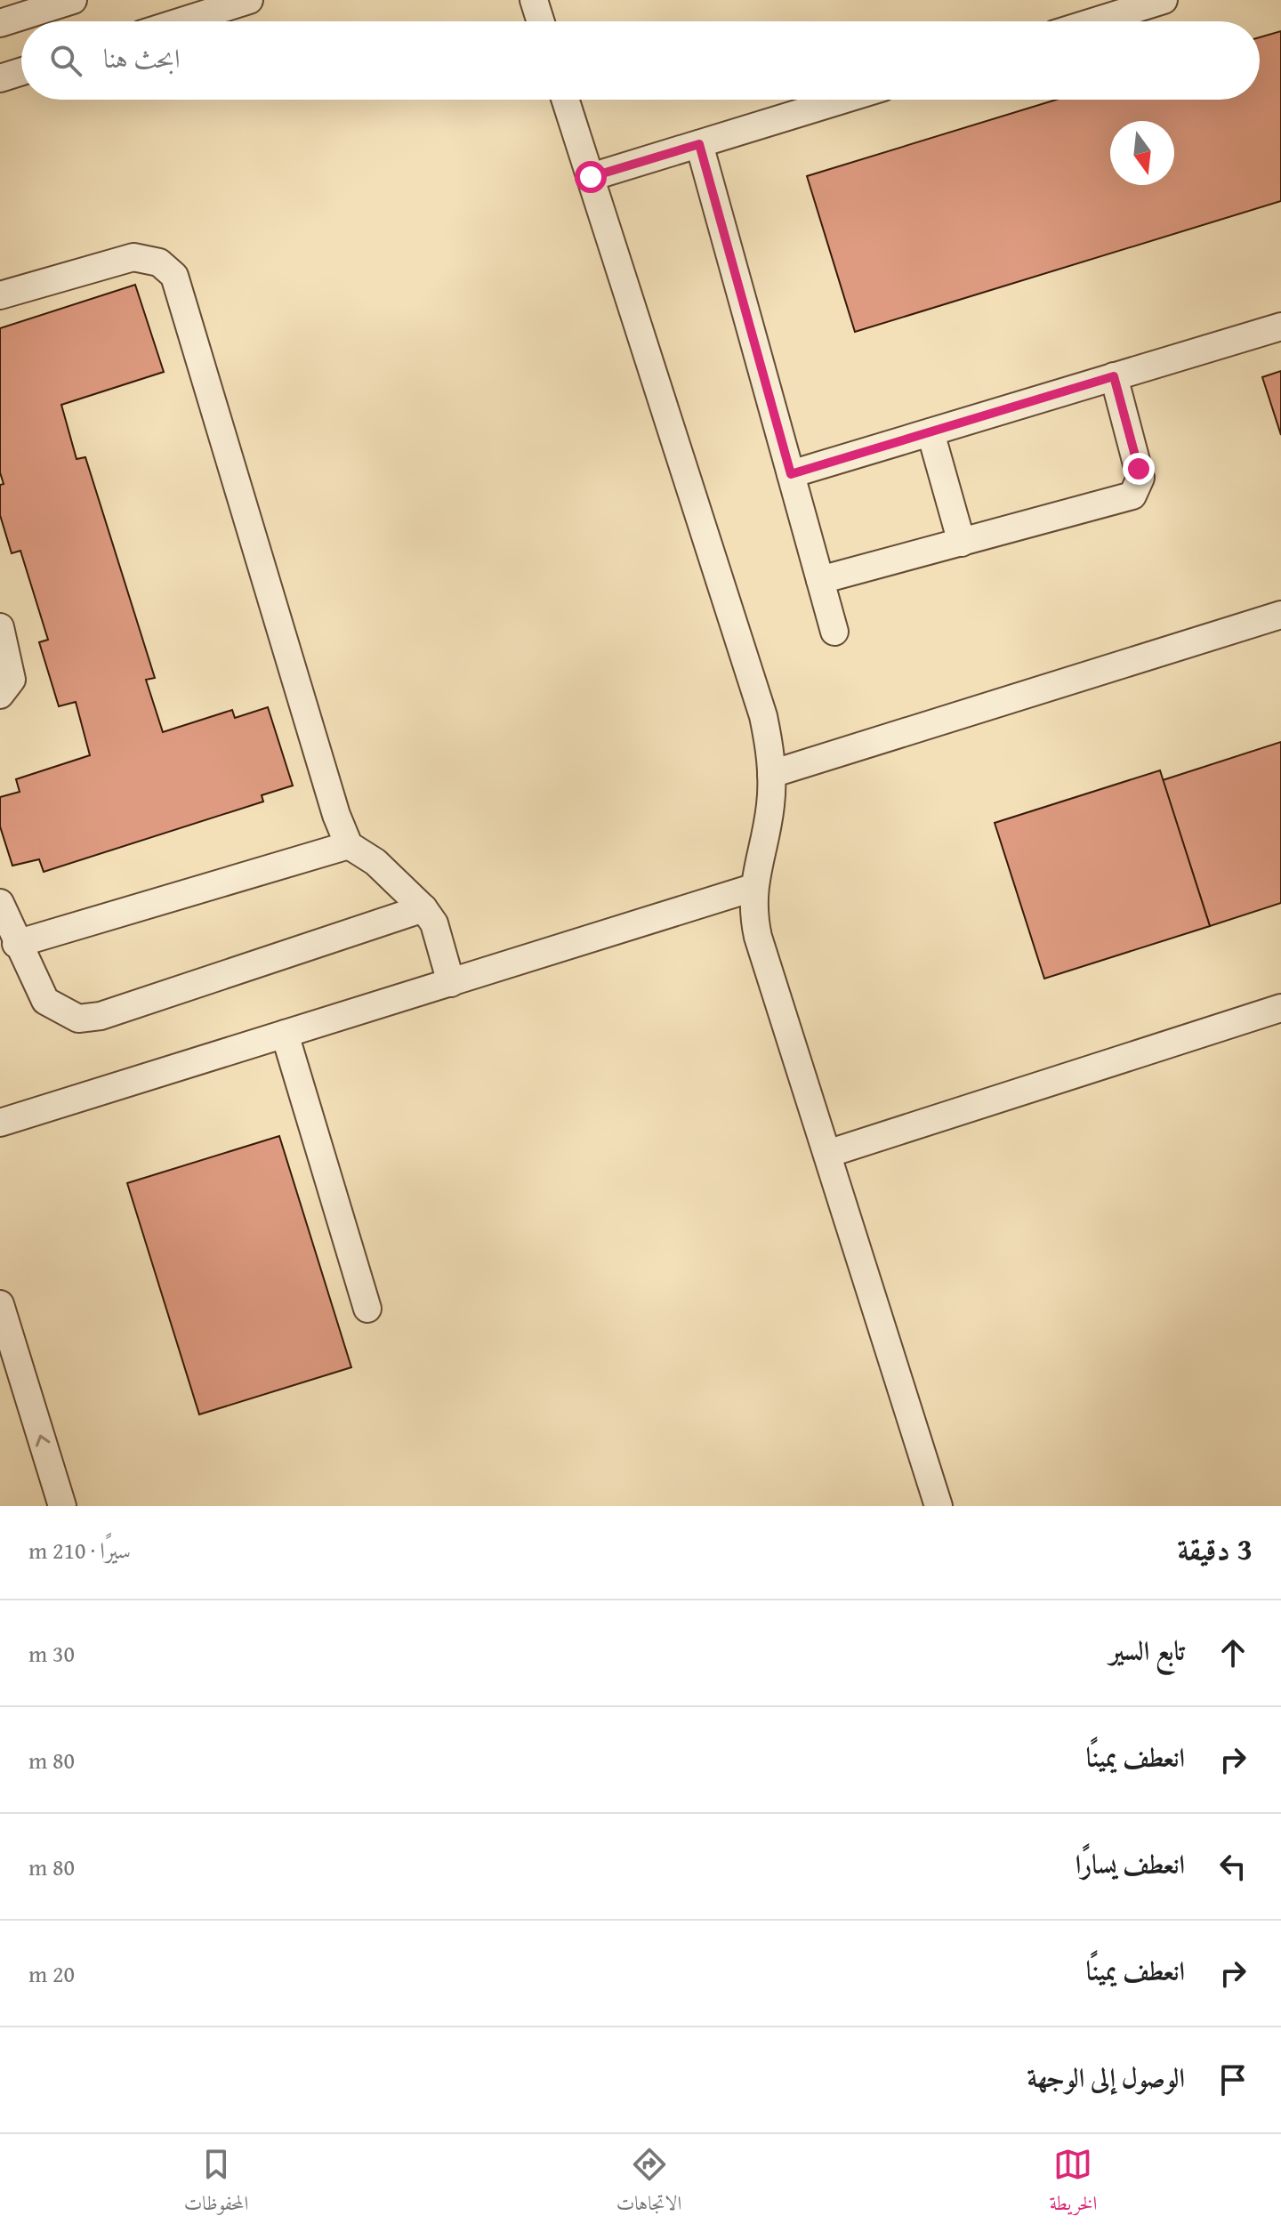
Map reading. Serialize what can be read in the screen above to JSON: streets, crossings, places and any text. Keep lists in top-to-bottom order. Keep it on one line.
{"north":"bottom","page":{"search":"ابحث هنا","heading":["3 دقيقة","سيرًا · 210 m"],"list":[["تابع السير","30 m"],["انعطف يمينًا","80 m"],["انعطف يسارًا","80 m"],["انعطف يمينًا","20 m"],"الوصول إلى الوجهة"],"nav":["الخريطة","الاتجاهات","المحفوظات"]}}
